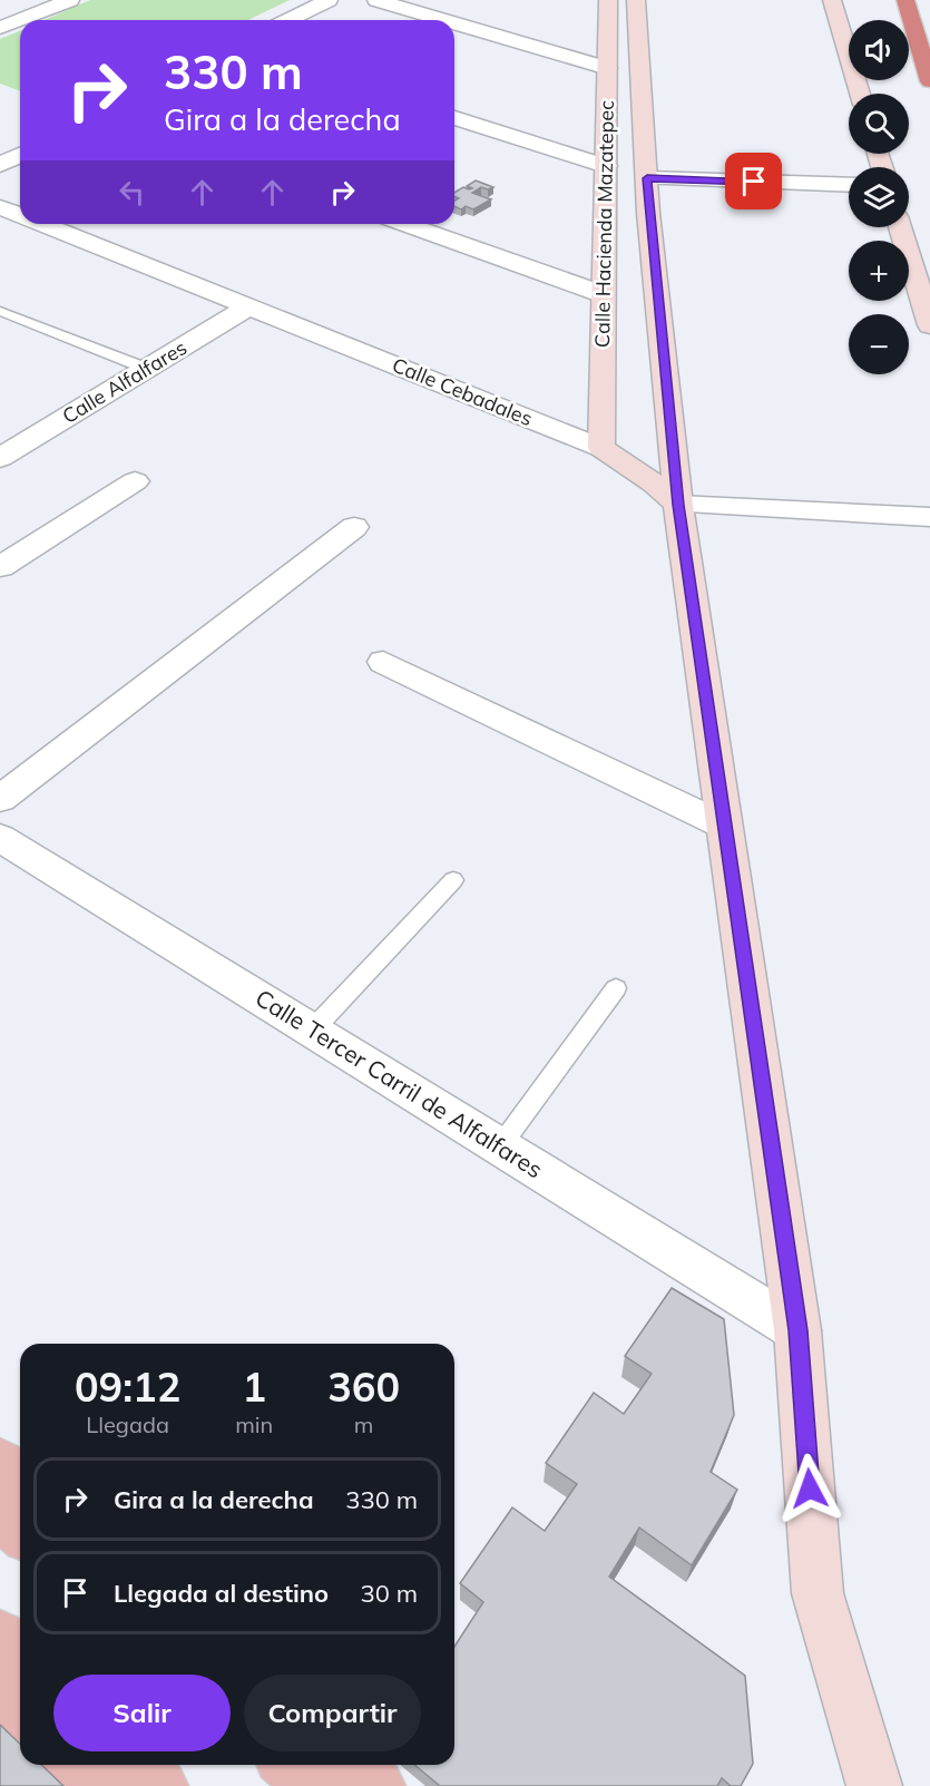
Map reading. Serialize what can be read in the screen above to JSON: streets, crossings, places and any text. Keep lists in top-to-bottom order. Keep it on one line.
{"streets":{"street":["Calle Hacienda Mazatepec","Calle Alfalfares","Calle Cebadales","Calle Tercer Carril de Alfalfares"]},"crossings":[["Calle Hacienda Mazatepec","Calle Cebadales"],["Calle Hacienda Mazatepec","Calle Tercer Carril de Alfalfares"],["Calle Alfalfares","Calle Cebadales"]],"page":{"map_buttons":["+","−"],"turn":["330 m","Gira a la derecha"],"eta":["09:12","Llegada","1","min","360","m"],"list":[{"name":"Gira a la derecha","value":"330 m"},{"name":"Llegada al destino","value":"30 m"}],"buttons":["Salir","Compartir"]}}
